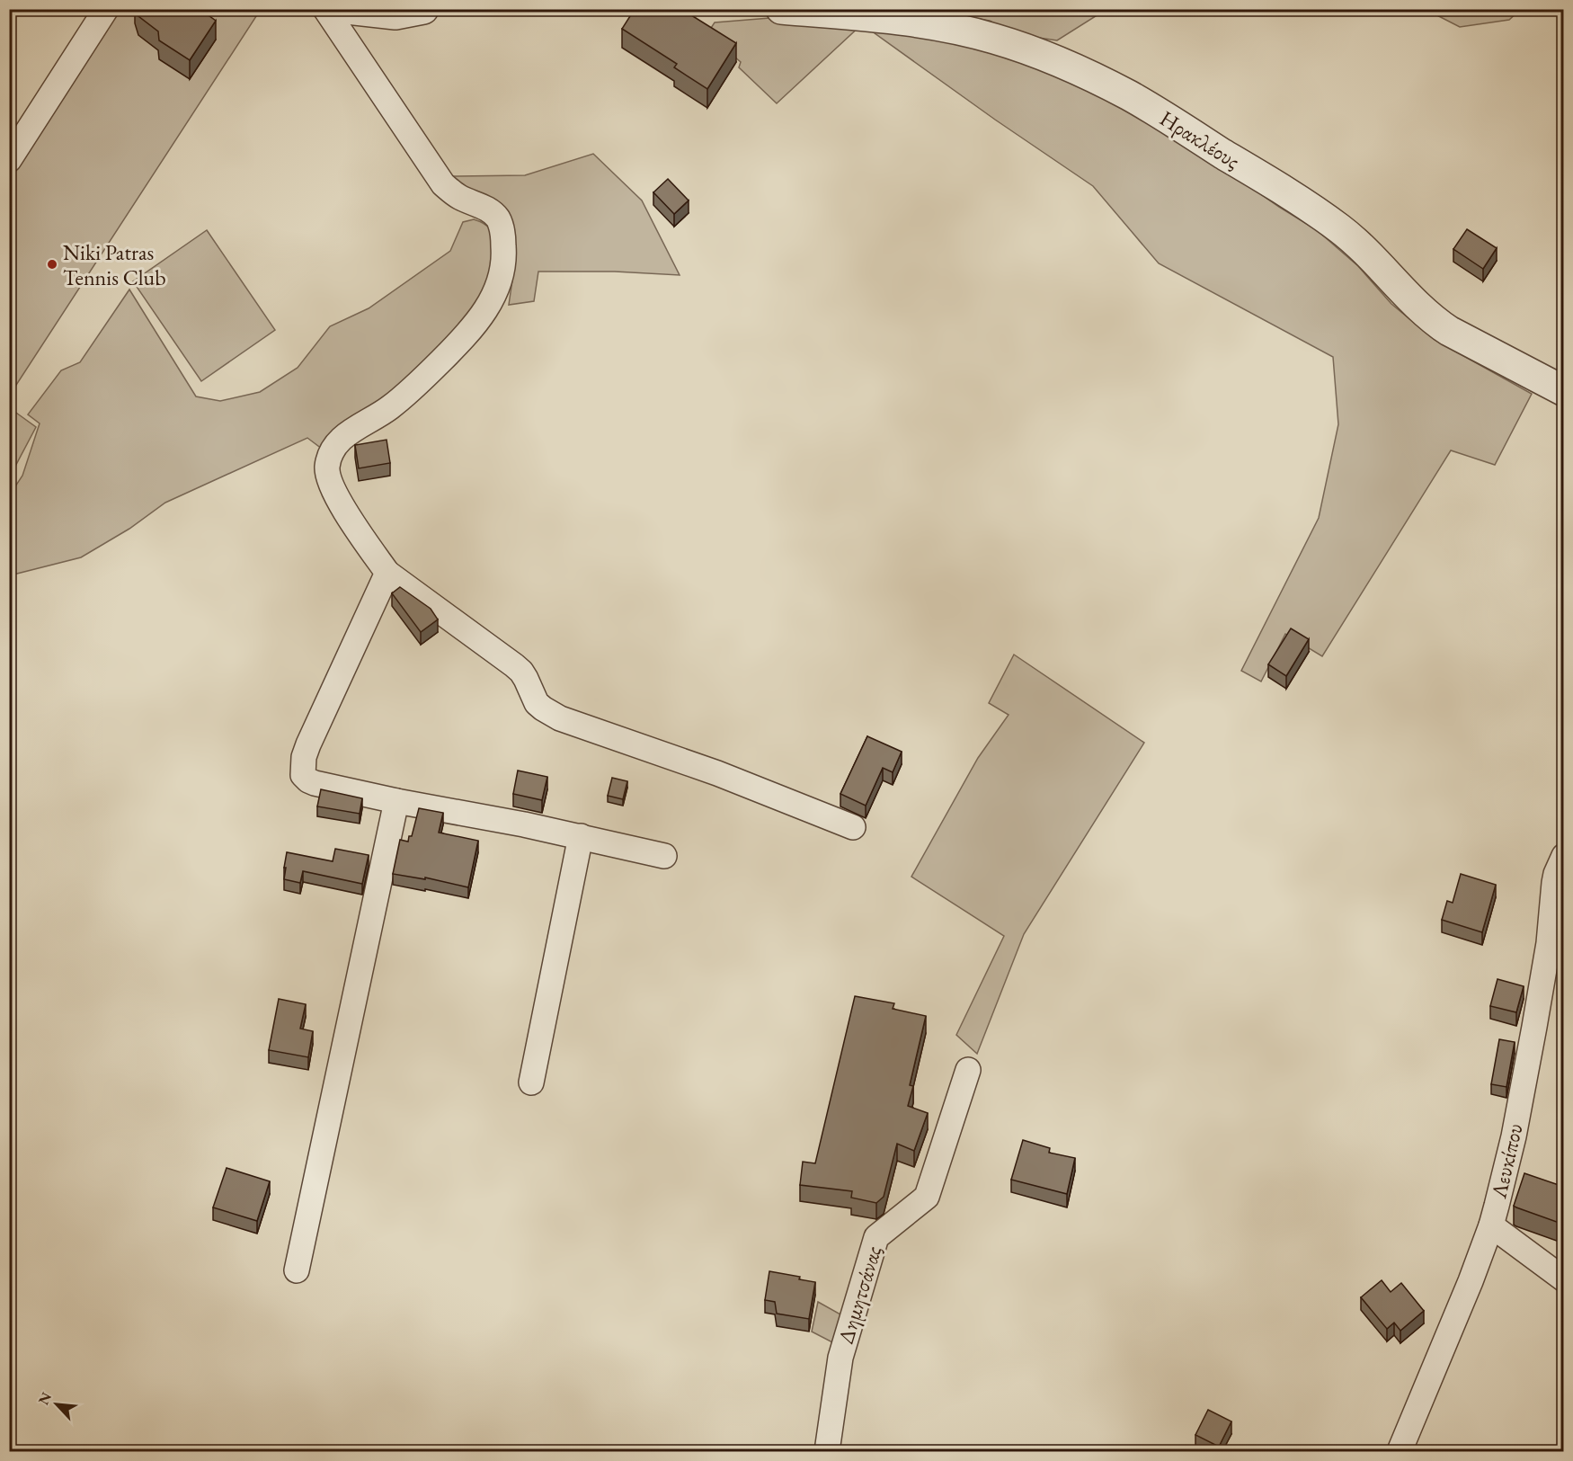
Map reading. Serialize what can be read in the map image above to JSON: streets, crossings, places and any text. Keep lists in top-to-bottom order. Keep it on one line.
{"streets":{"street":["Ηρακλέους","Λευκίπου","Δημητσάνας"]},"places":["Niki Patras Tennis Club"],"north":"top left"}
